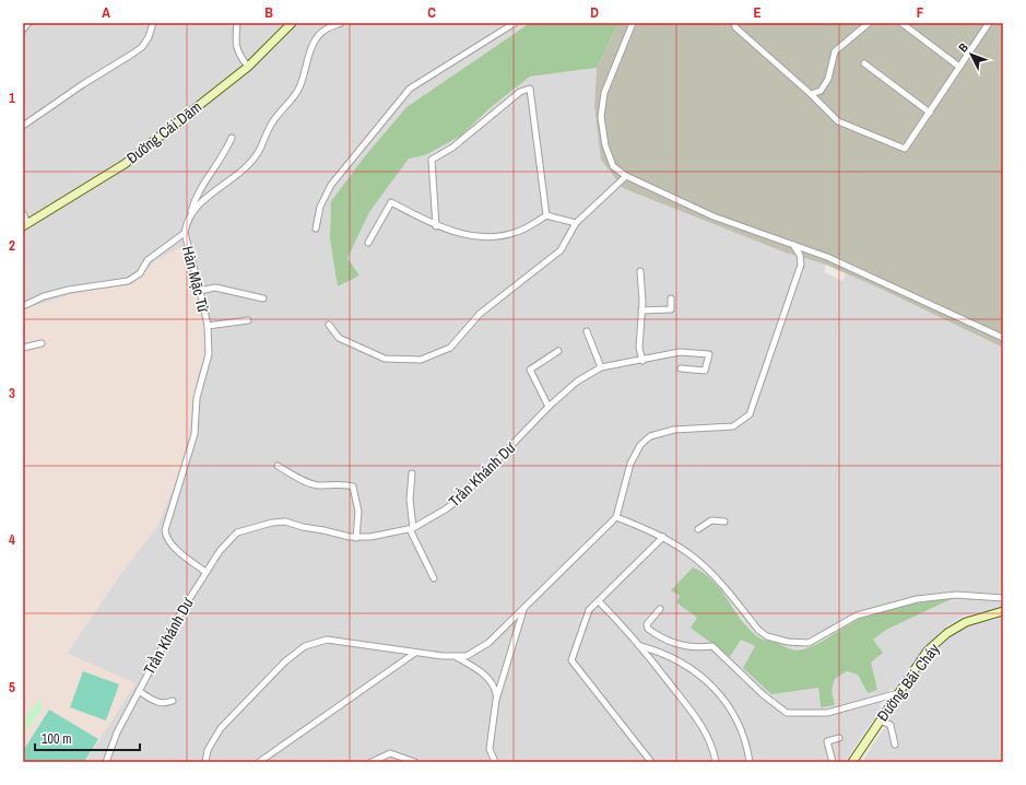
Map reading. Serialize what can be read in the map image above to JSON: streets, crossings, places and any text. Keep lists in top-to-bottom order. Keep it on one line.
{"streets":{"street":["Đường Cái Dăm","Hàn Mặc Tử","Trần Khánh Dư","Đường Bãi Cháy"]},"crossings":[["Hàn Mặc Tử","Trần Khánh Dư"]],"scale_bar":"100 m","north":"top left","grid":{"columns":["A","B","C","D","E","F"],"rows":["1","2","3","4","5"]}}
